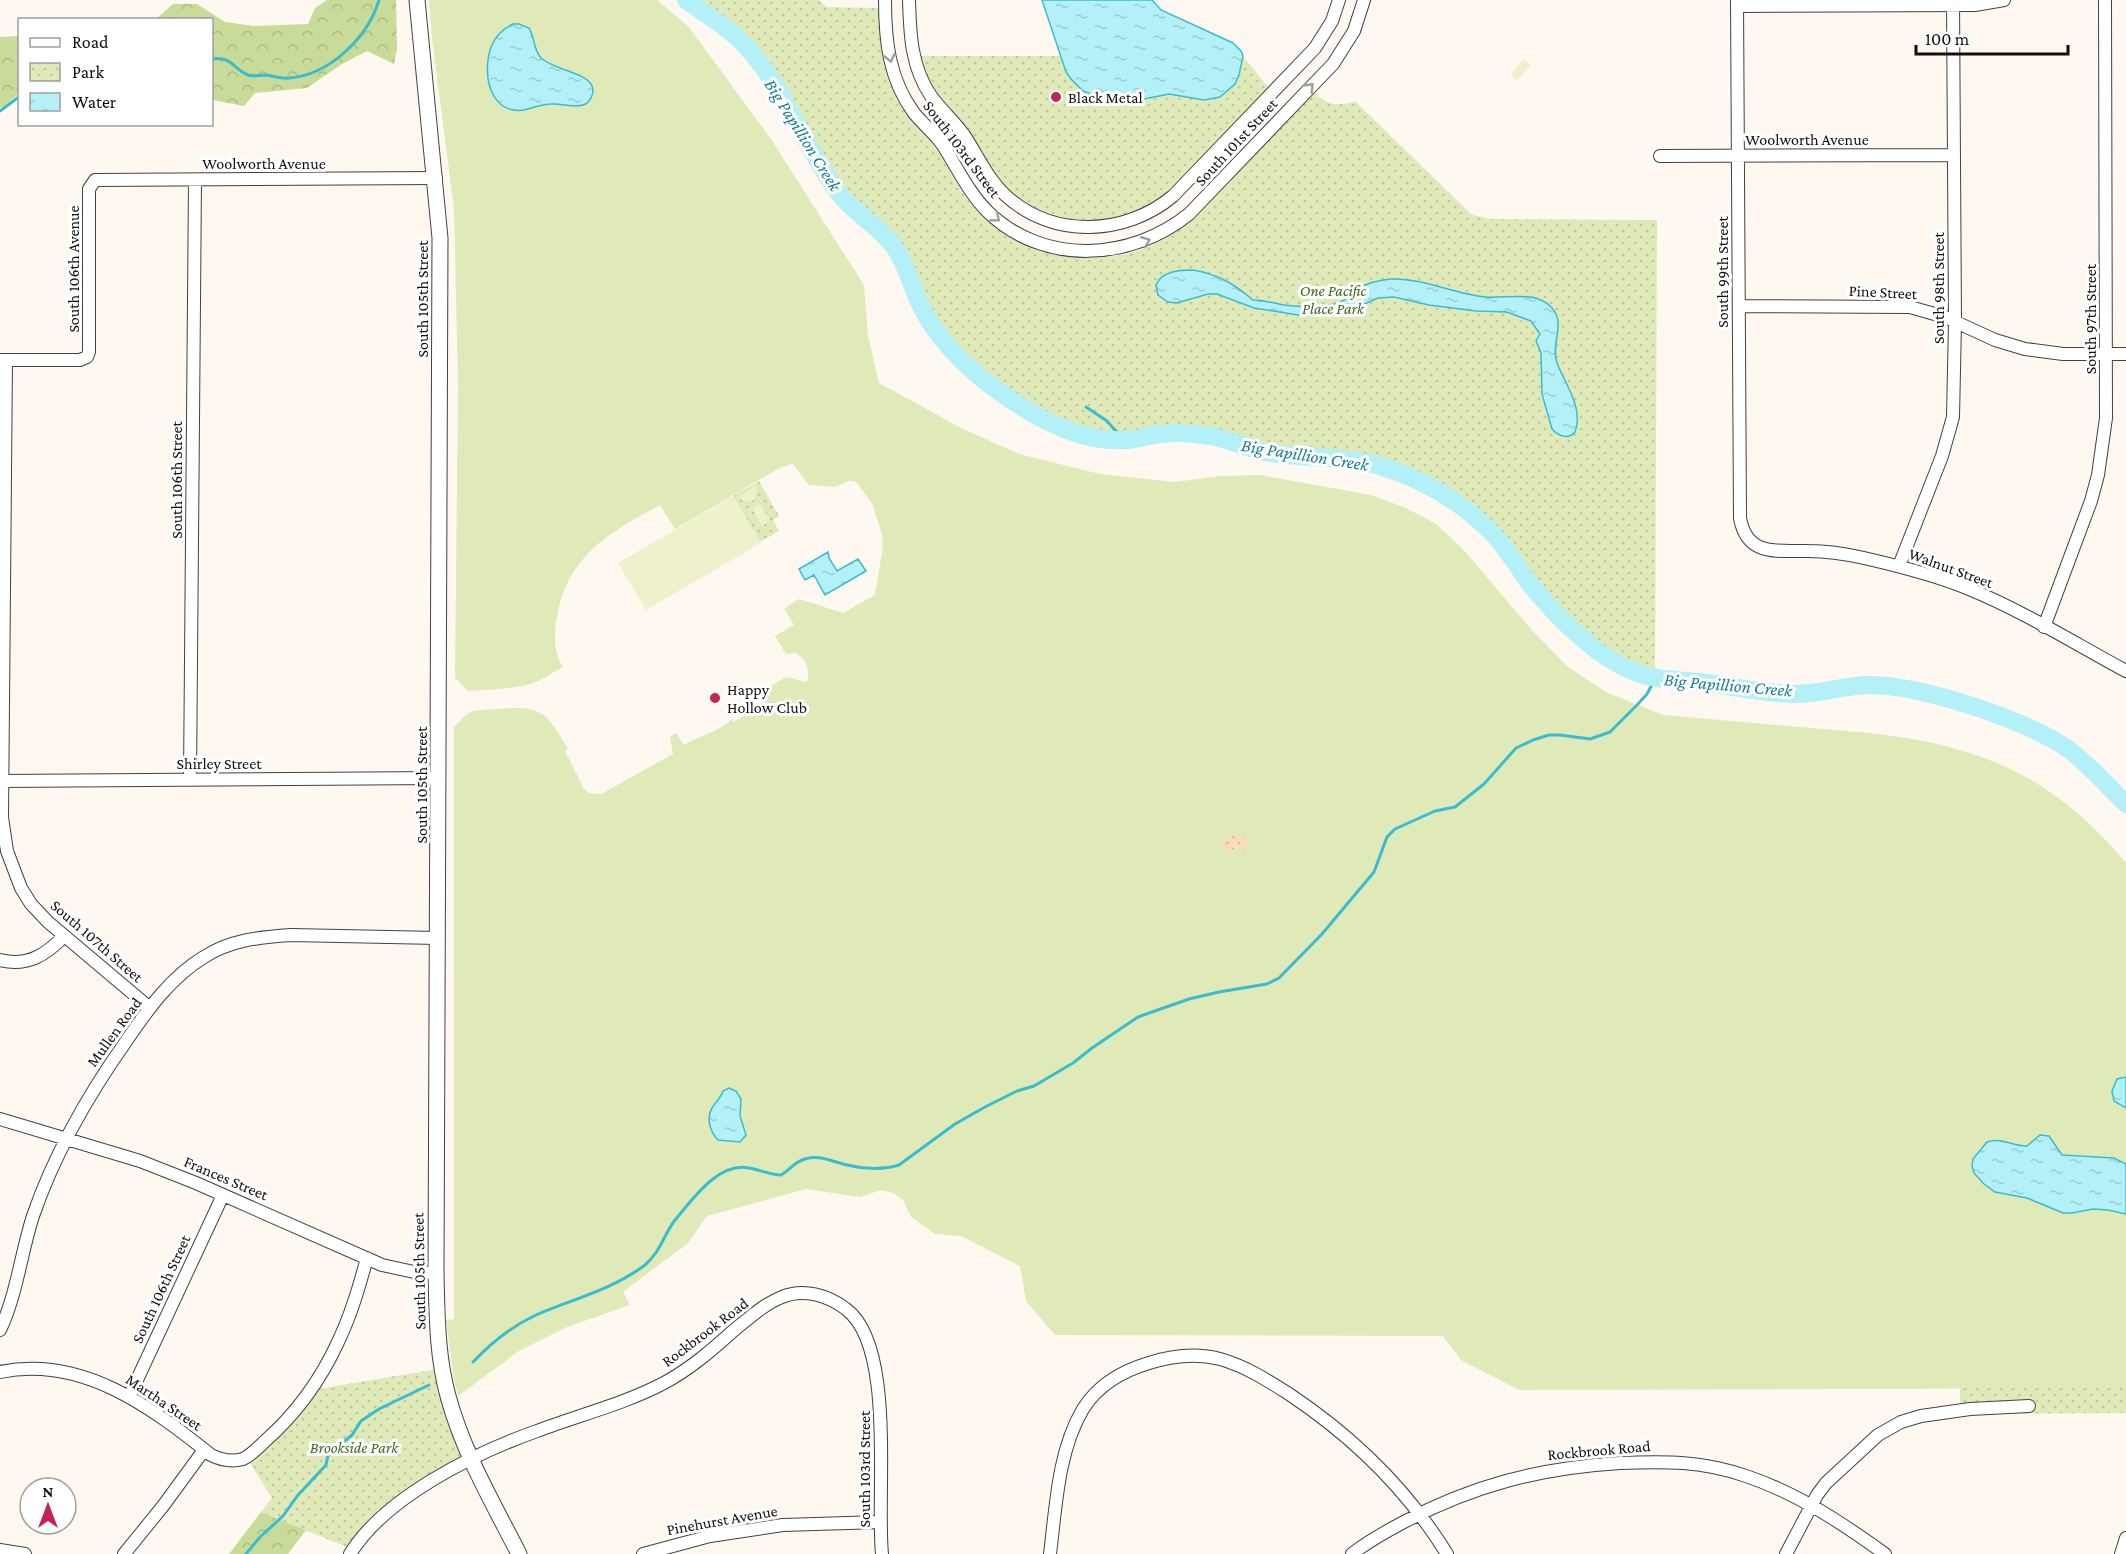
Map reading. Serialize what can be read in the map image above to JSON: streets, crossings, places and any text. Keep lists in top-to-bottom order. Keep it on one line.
{"streets":{"street":["Woolworth Avenue","South 101st Street","South 103rd Street","South 106th Avenue","South 99th Street","South 98th Street","Pine Street","South 105th Street","South 97th Street","South 106th Street","Walnut Street","Shirley Street","South 107th Street","Mullen Road","Frances Street","Rockbrook Road","Martha Street","Pinehurst Avenue"]},"crossings":[["Woolworth Avenue","South 106th Avenue"],["Woolworth Avenue","South 99th Street"],["Woolworth Avenue","South 98th Street"],["Woolworth Avenue","South 105th Street"],["Woolworth Avenue","South 106th Street"],["South 101st Street","South 103rd Street"],["South 103rd Street","Rockbrook Road"],["South 103rd Street","Pinehurst Avenue"],["South 106th Avenue","South 107th Street"],["South 99th Street","Pine Street"],["South 99th Street","Walnut Street"],["South 98th Street","Pine Street"],["South 98th Street","Walnut Street"],["Pine Street","South 97th Street"],["South 105th Street","Shirley Street"],["South 105th Street","Mullen Road"],["South 105th Street","Frances Street"],["South 105th Street","Rockbrook Road"],["South 97th Street","Walnut Street"],["South 106th Street","Shirley Street"],["South 106th Street","Frances Street"],["South 106th Street","Martha Street"],["Shirley Street","South 107th Street"],["South 107th Street","Mullen Road"],["Mullen Road","Frances Street"],["Frances Street","Martha Street"]],"water":["Big Papillion Creek"],"parks":["One Pacific Place Park","Brookside Park"],"places":["Black Metal","Happy Hollow Club"],"legend":["Road","Park","Water"],"scale_bar":"100 m","north":"top"}
